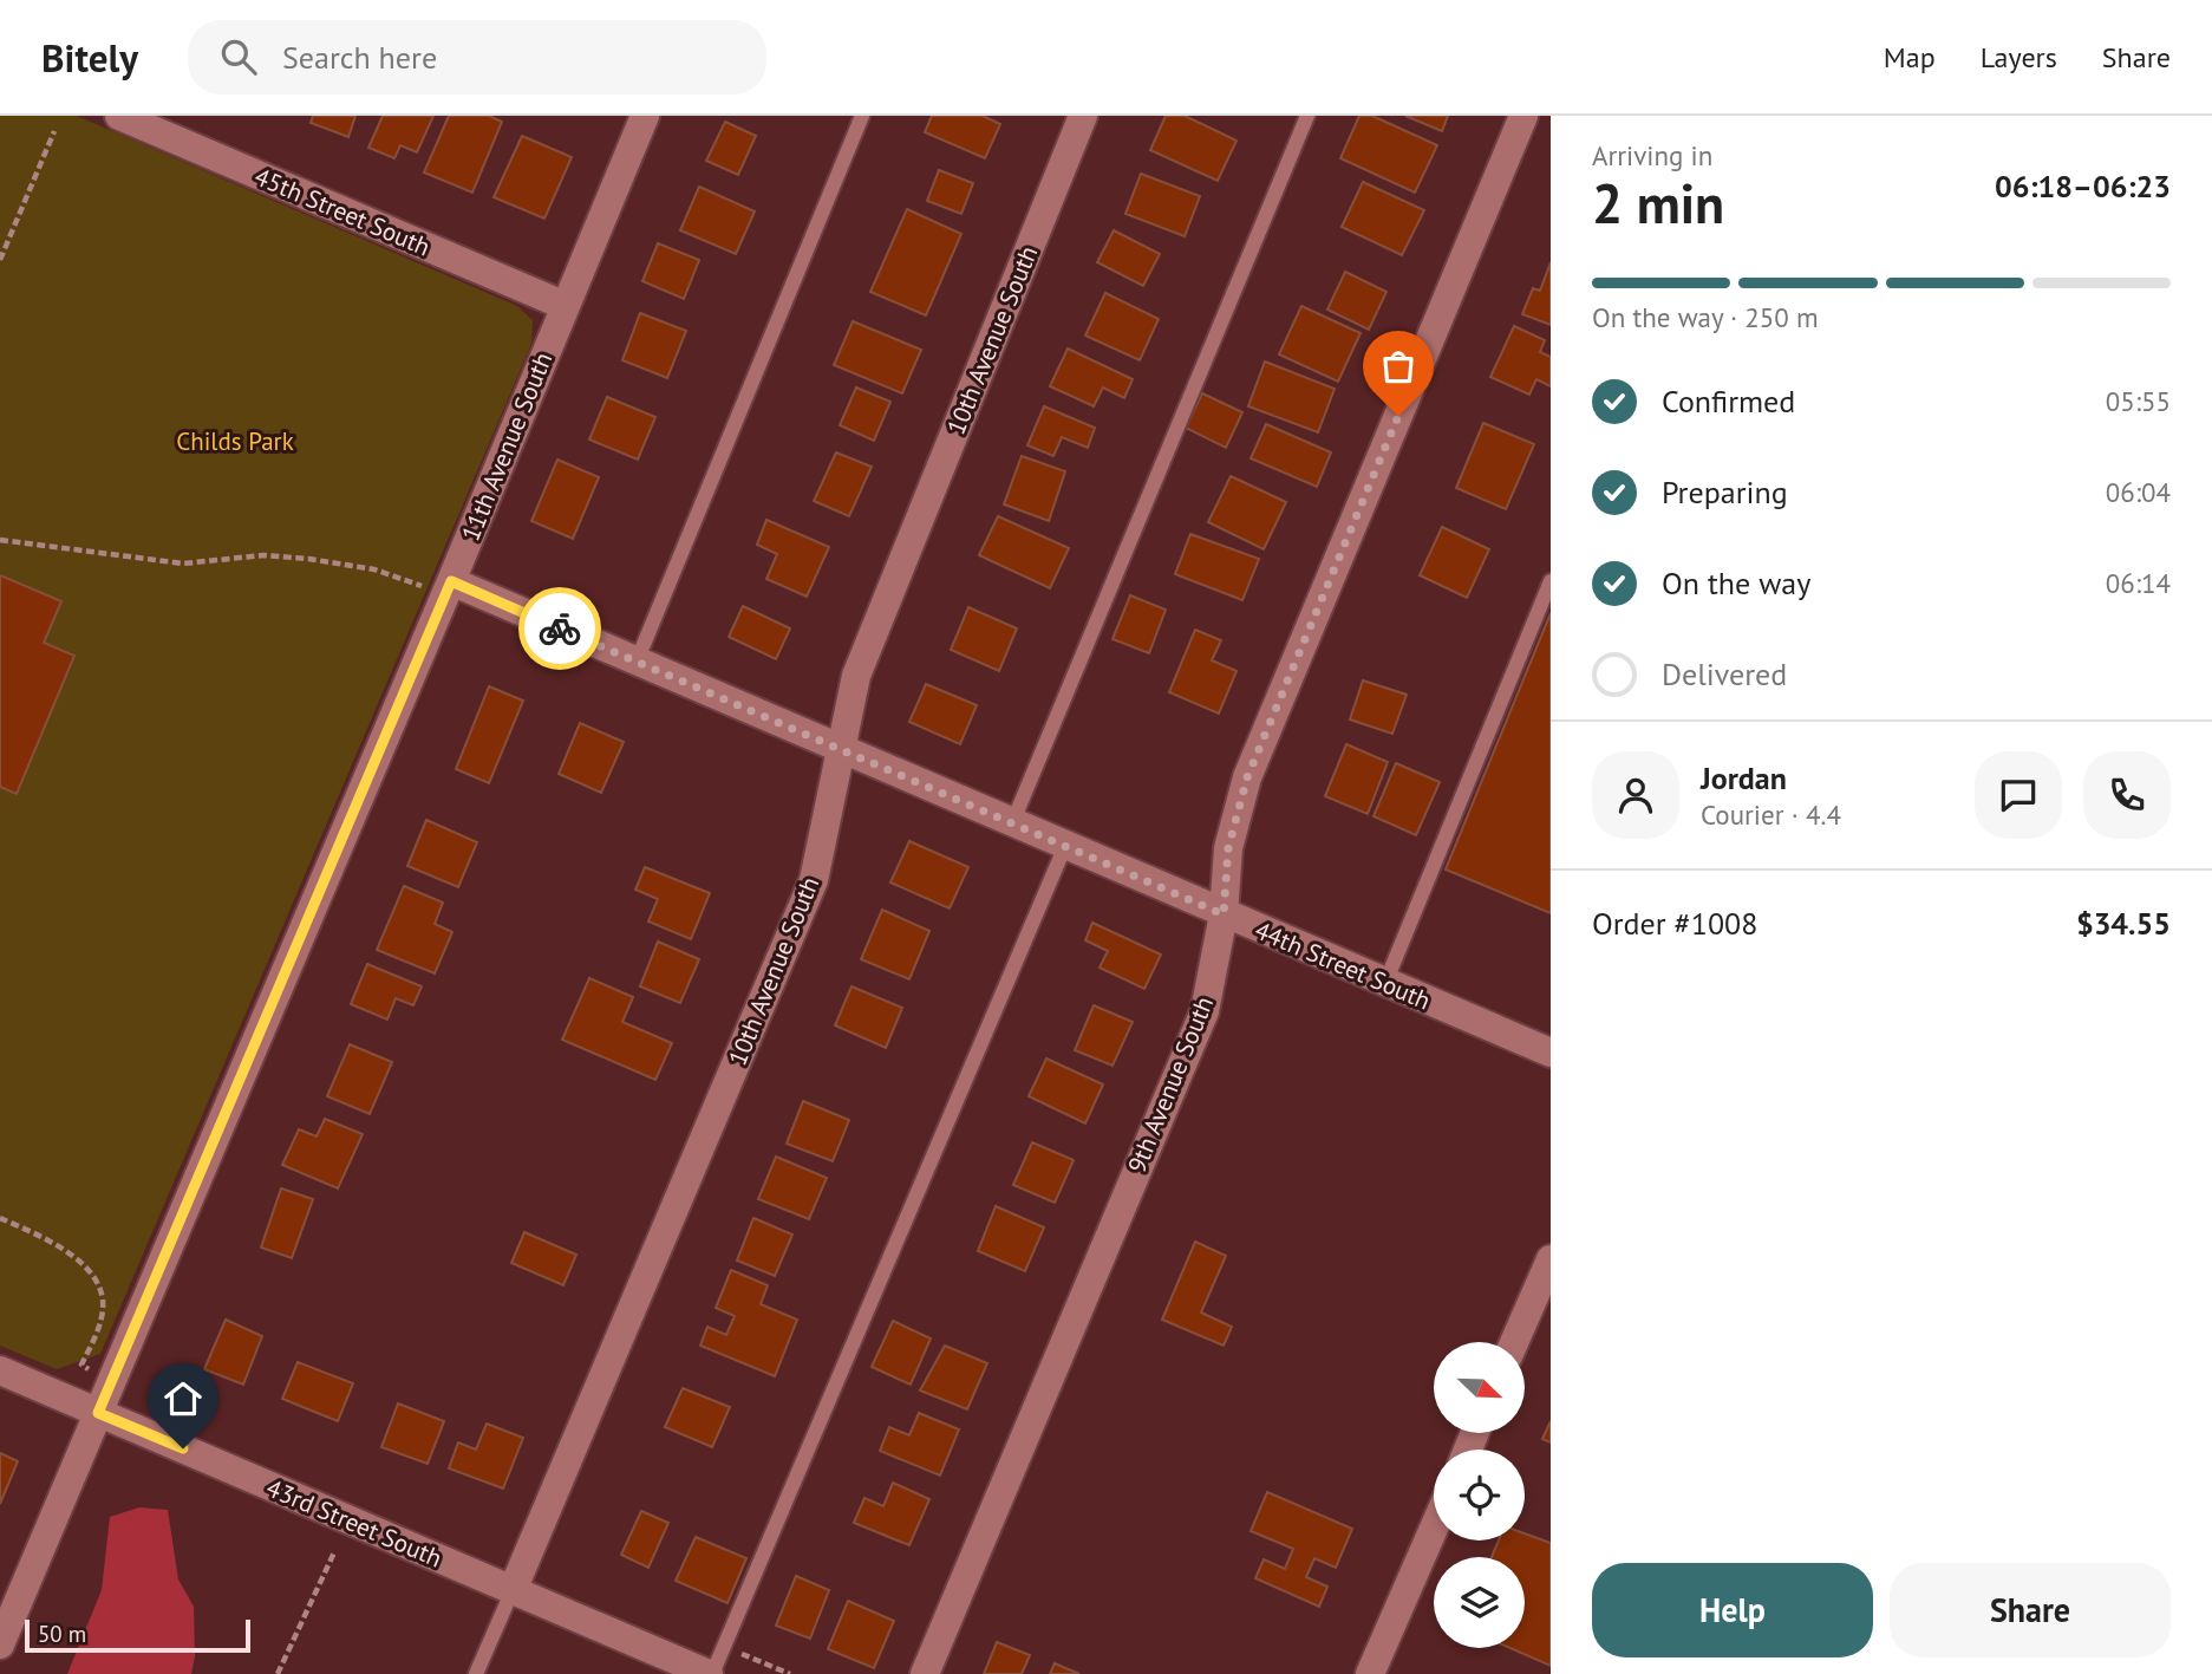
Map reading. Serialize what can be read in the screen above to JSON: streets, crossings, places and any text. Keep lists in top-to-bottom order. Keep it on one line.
{"streets":{"street":["45th Street South","10th Avenue South","11th Avenue South","44th Street South","9th Avenue South","43rd Street South"]},"crossings":[["45th Street South","11th Avenue South"],["10th Avenue South","44th Street South"],["10th Avenue South","43rd Street South"],["11th Avenue South","44th Street South"],["11th Avenue South","43rd Street South"],["44th Street South","9th Avenue South"]],"parks":["Childs Park"],"scale_bar":"50 m","north":"bottom right","page":{"header":"Bitely","search":"Search here","nav":["Map","Layers","Share"],"heading":["2 min","Arriving in","06:18–06:23"],"panel":["Jordan","Courier · 4.4","Order #1008","$34.55"],"bar":"On the way · 250 m","list":[["Confirmed","05:55"],["Preparing","06:04"],["On the way","06:14"],"Delivered"],"buttons":["Help","Share"],"scale":"50 m"}}
